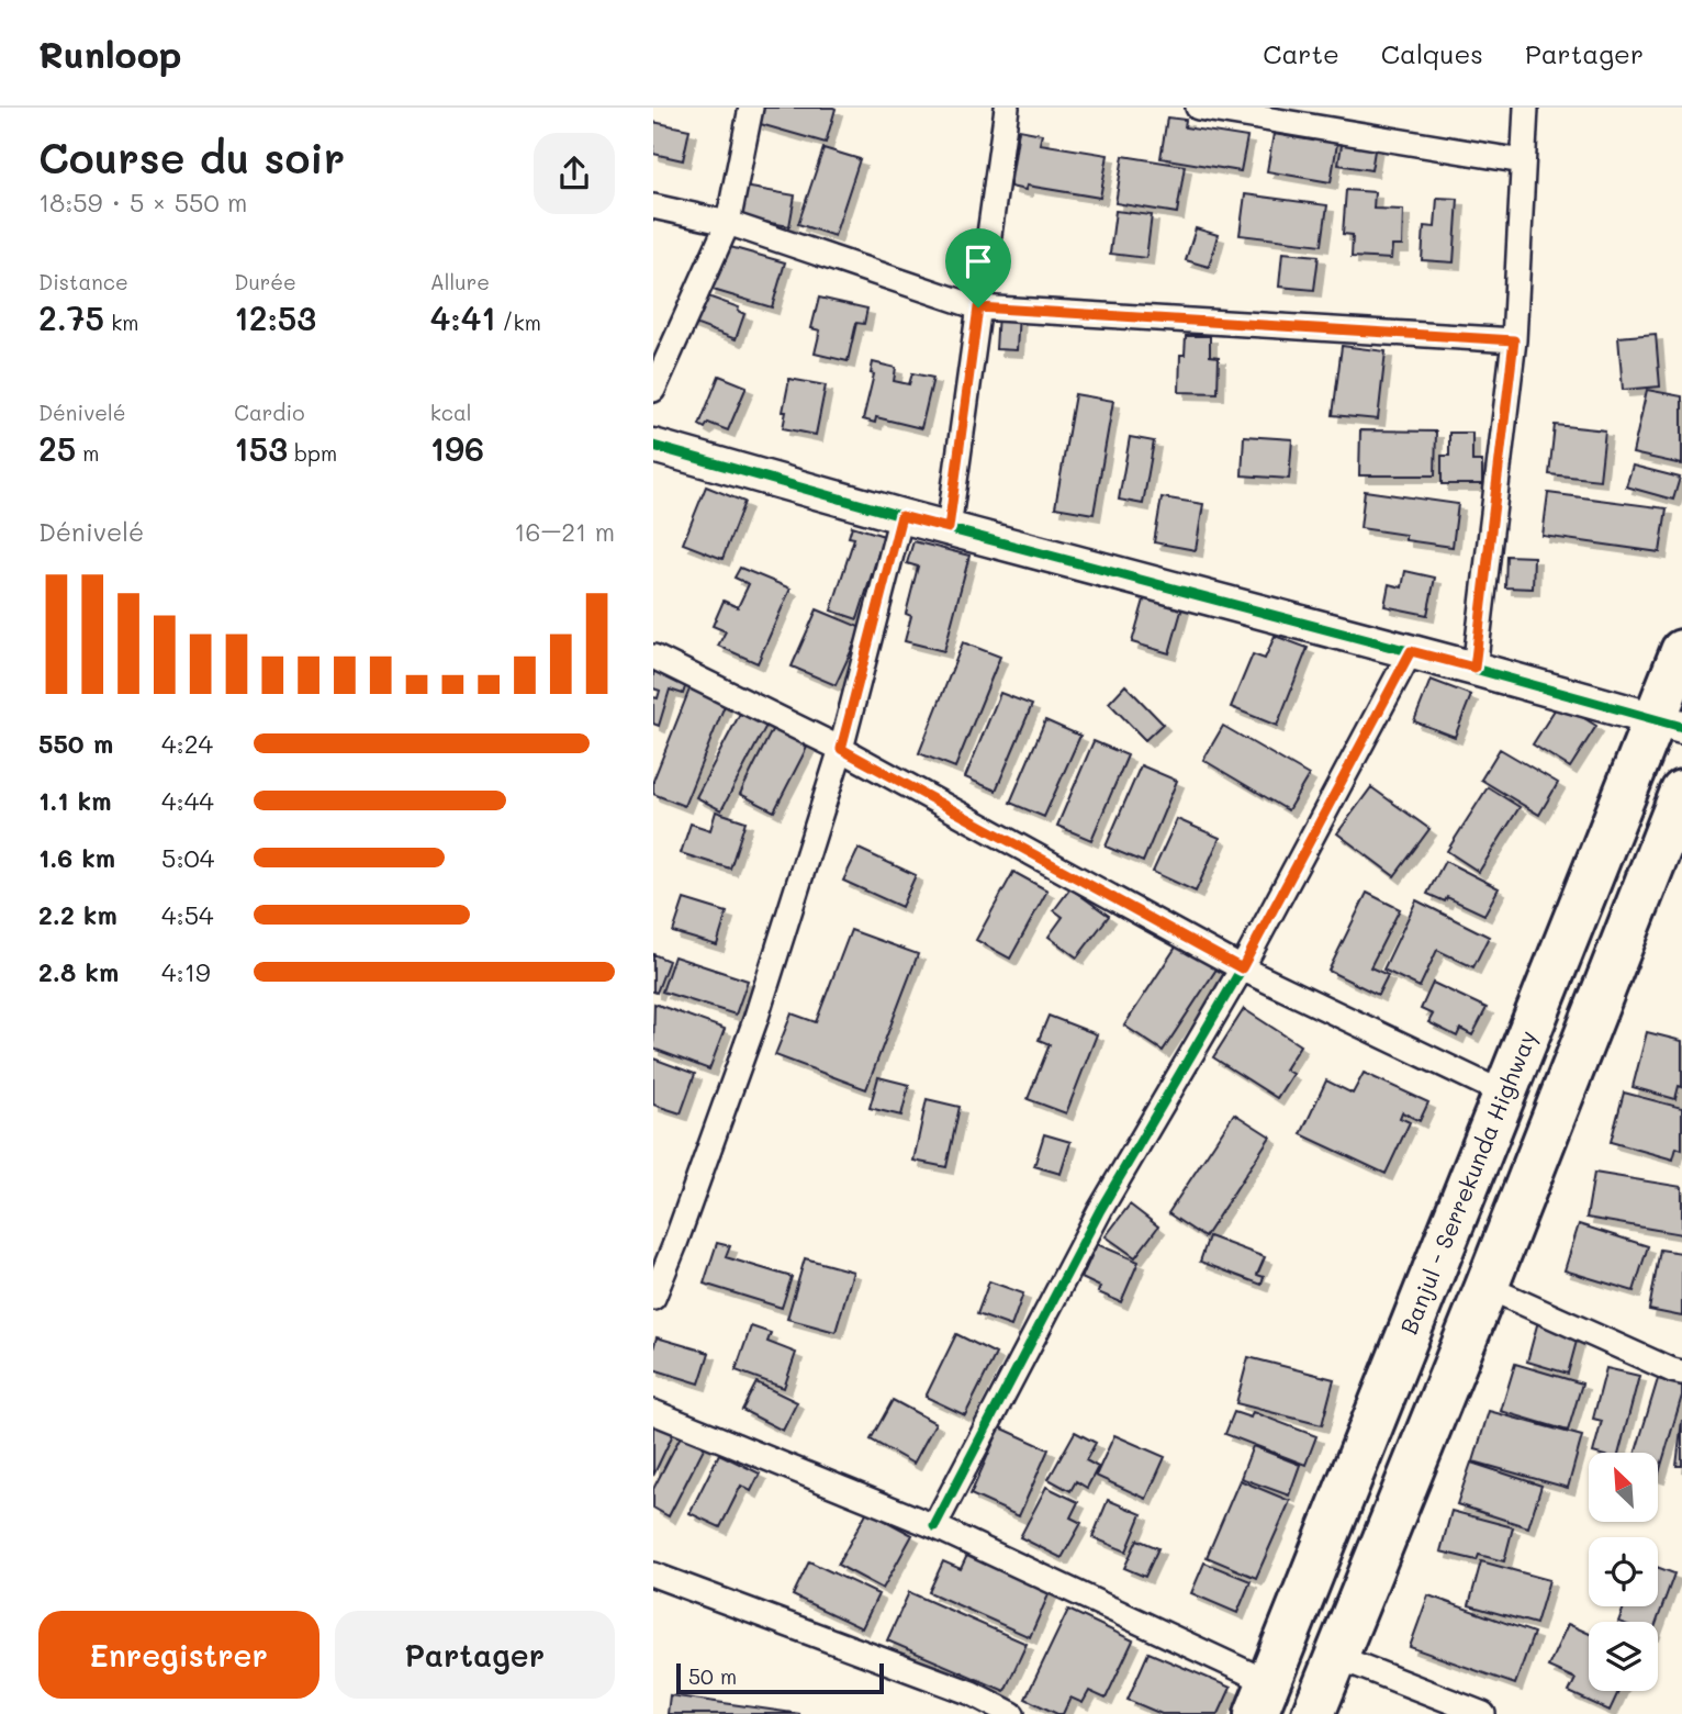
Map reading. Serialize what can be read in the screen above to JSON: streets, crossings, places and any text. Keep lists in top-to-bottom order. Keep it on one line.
{"streets":{"highway":["Banjul - Serrekunda Highway"]},"scale_bar":"50 m","north":"top left","page":{"header":"Runloop","nav":["Carte","Calques","Partager"],"heading":["Course du soir","18:59 · 5 × 550 m"],"stats":[["Distance","2.75 km"],["Durée","12:53"],["Allure","4:41 /km"],["Dénivelé","25 m"],["Cardio","153 bpm"],["kcal","196"]],"chart":["Dénivelé","16–21 m"],"list":[{"name":"550 m","note":"4:24"},{"name":"1.1 km","note":"4:44"},{"name":"1.6 km","note":"5:04"},{"name":"2.2 km","note":"4:54"},{"name":"2.8 km","note":"4:19"}],"buttons":["Enregistrer","Partager"],"scale":"50 m"}}
